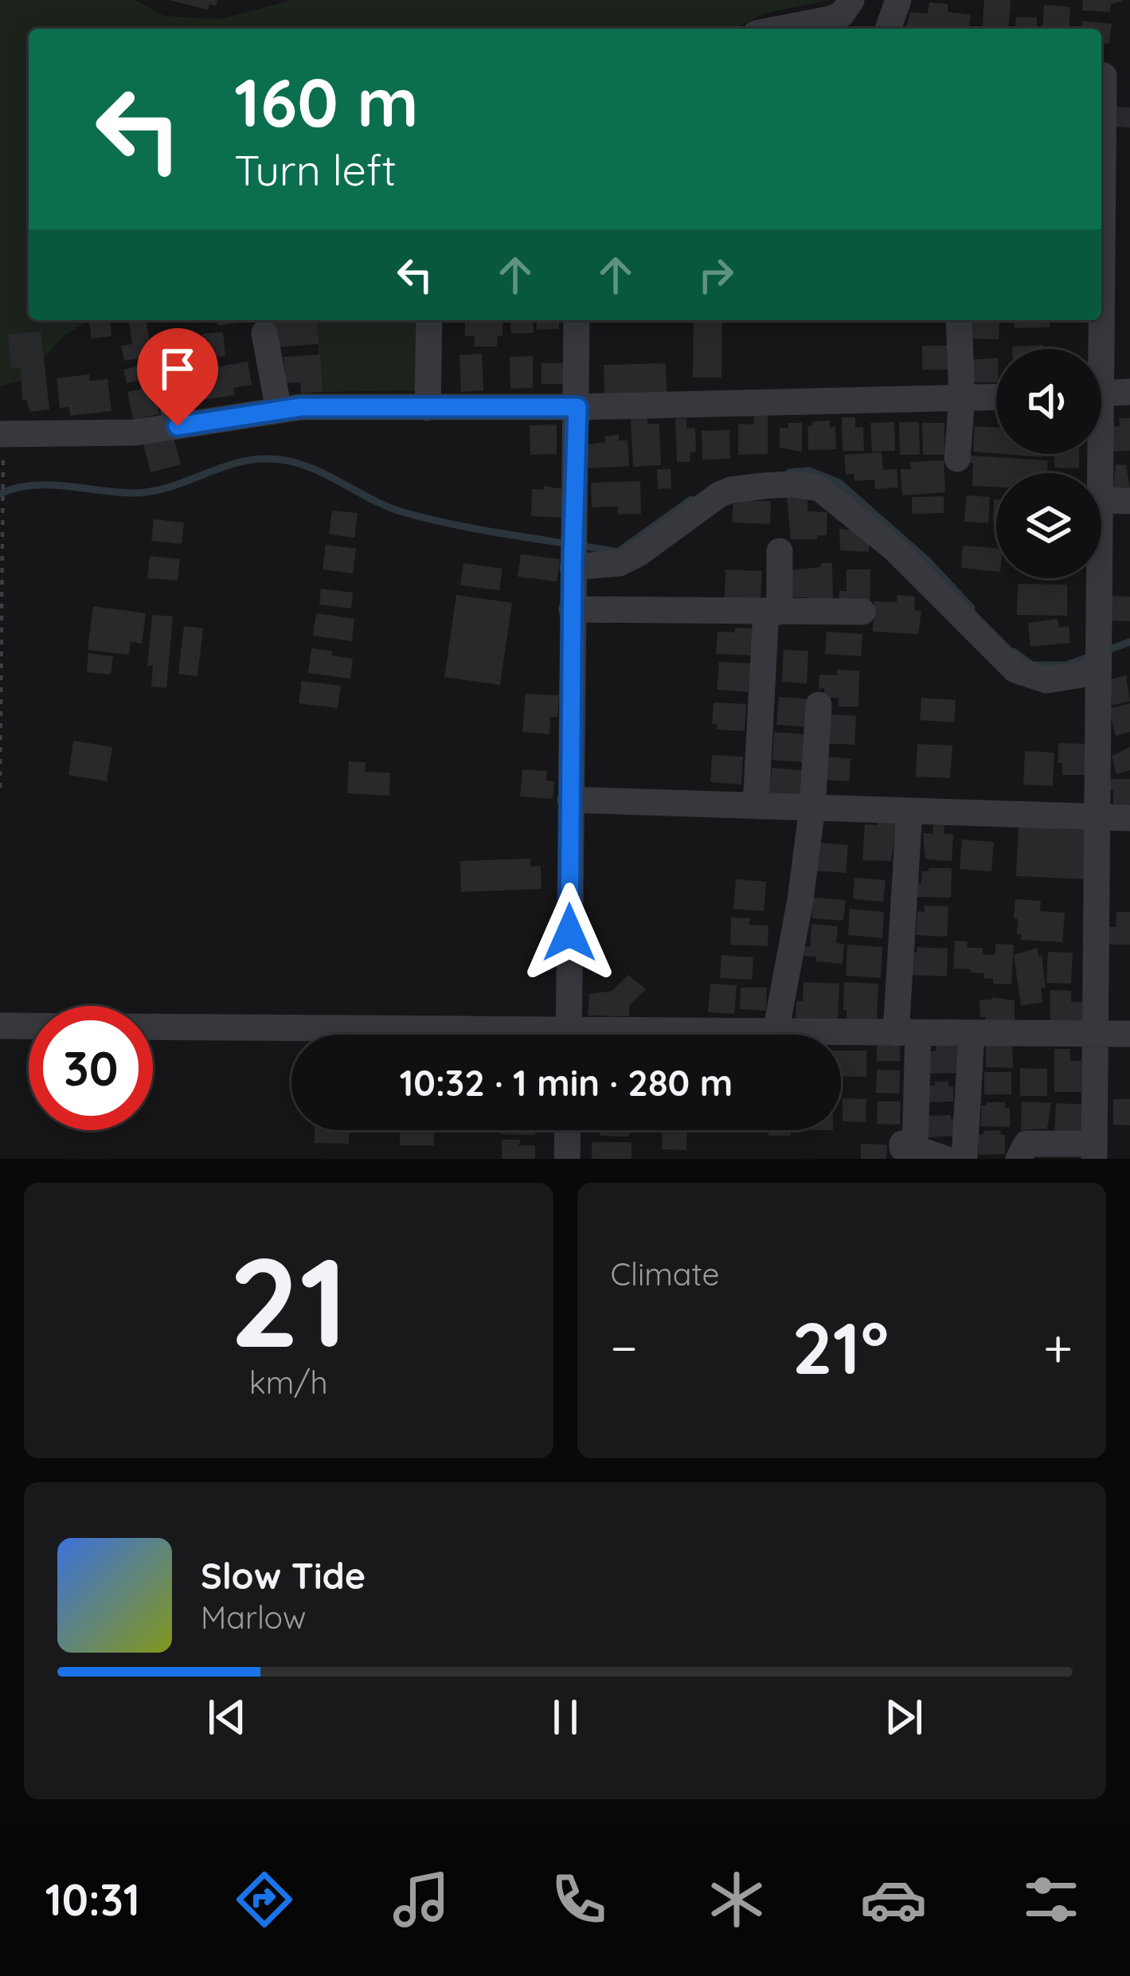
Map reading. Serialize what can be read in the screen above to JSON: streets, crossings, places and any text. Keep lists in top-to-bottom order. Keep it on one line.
{"page":{"turn":["160 m","Turn left"],"limit":"30","trip":"10:32 · 1 min · 280 m","tile":[["21","km/h"],"Climate"],"heat":["−","21°","+"],"song":["Slow Tide","Marlow"],"tabs":"10:31"}}
